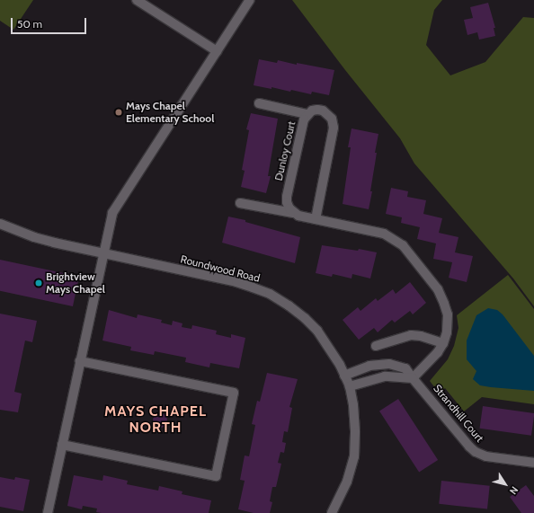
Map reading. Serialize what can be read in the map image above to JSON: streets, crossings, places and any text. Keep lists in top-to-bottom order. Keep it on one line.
{"streets":{"street":["Dunloy Court","Roundwood Road","Strandhill Court"]},"crossings":[["Roundwood Road","Strandhill Court"]],"districts":["MAYS CHAPEL NORTH"],"places":["Mays Chapel Elementary School","Brightview Mays Chapel"],"scale_bar":"50 m","north":"bottom right"}
